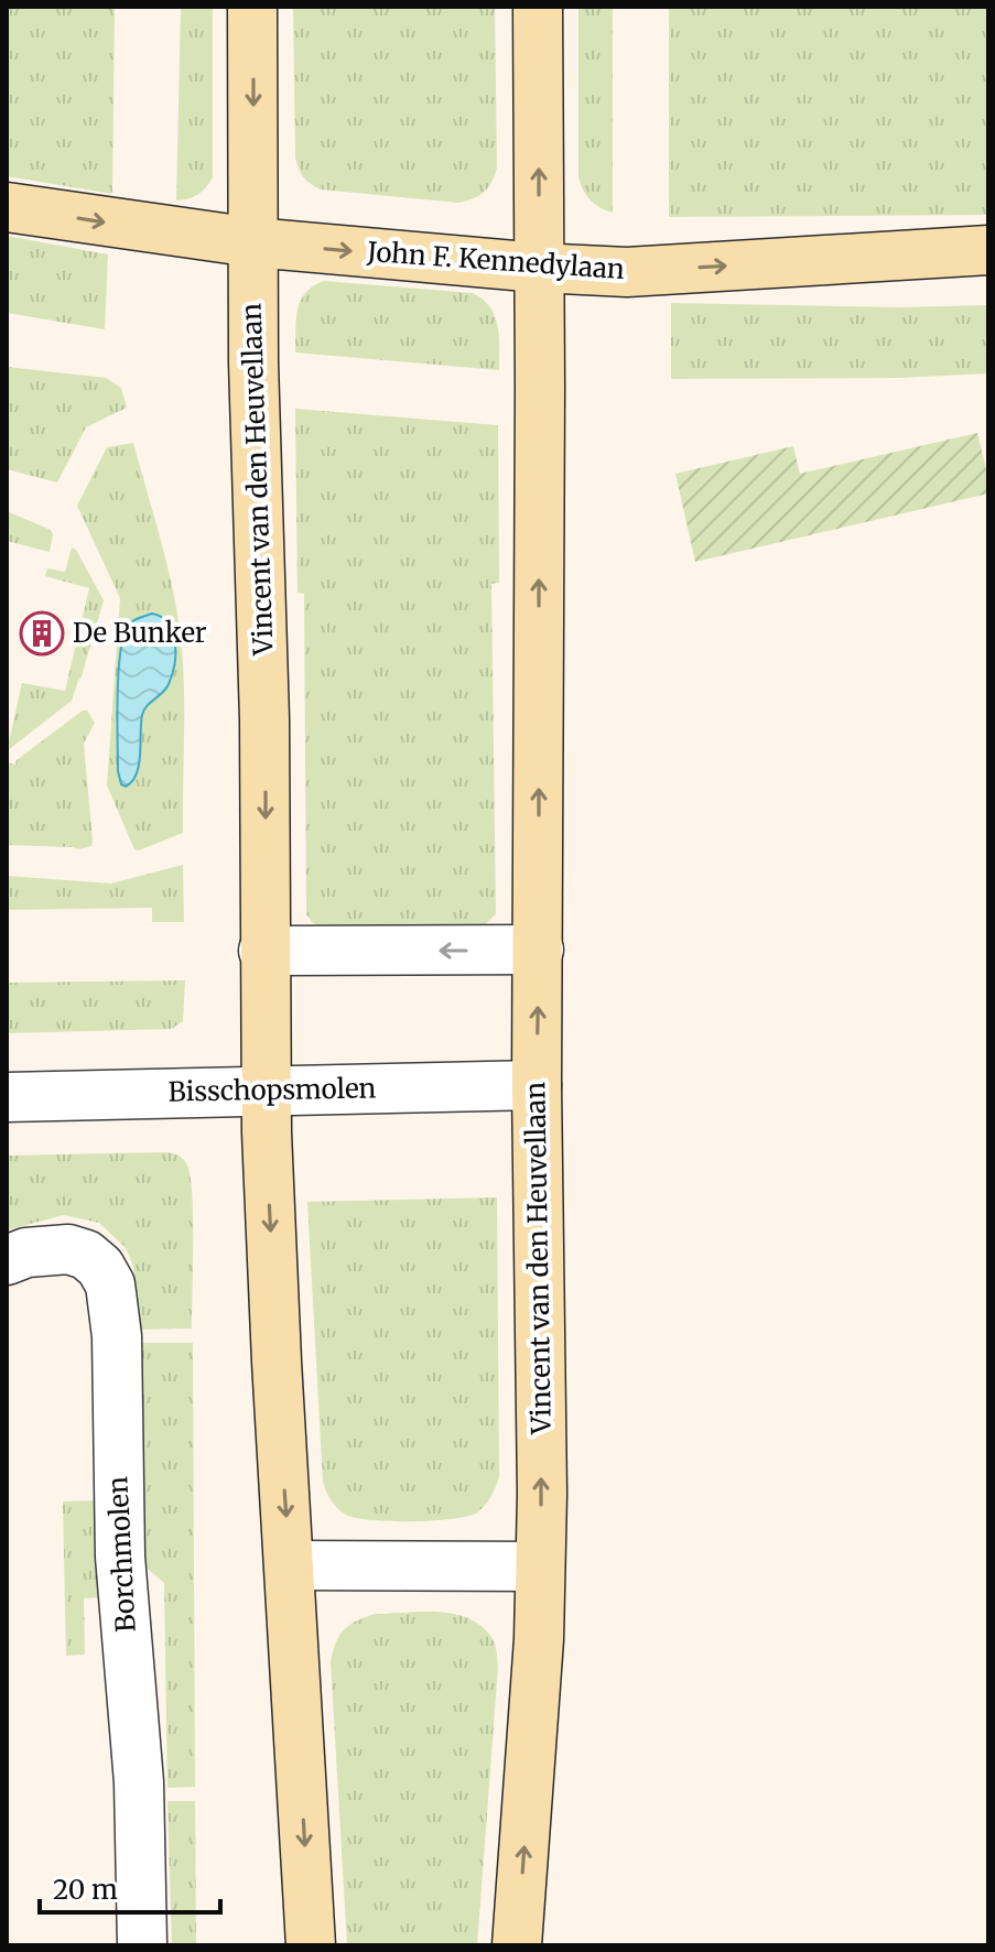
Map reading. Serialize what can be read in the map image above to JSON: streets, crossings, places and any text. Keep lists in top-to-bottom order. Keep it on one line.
{"streets":{"street":["John F. Kennedylaan","Vincent van den Heuvellaan","Bisschopsmolen","Borchmolen"]},"crossings":[["John F. Kennedylaan","Vincent van den Heuvellaan"],["Vincent van den Heuvellaan","Bisschopsmolen"]],"one_way":["John F. Kennedylaan"],"places":{"building":["De Bunker"]},"scale_bar":"20 m"}
